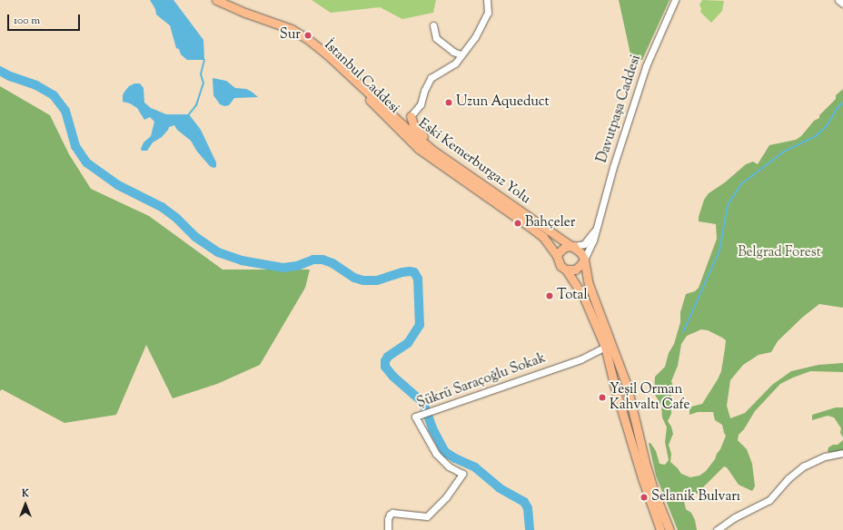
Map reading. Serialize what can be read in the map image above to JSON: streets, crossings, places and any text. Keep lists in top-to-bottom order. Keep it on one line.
{"streets":{"main road":["İstanbul Caddesi","Eski Kemerburgaz Yolu"],"street":["Davutpaşa Caddesi","Şükrü Saraçoğlu Sokak"]},"crossings":[["İstanbul Caddesi","Eski Kemerburgaz Yolu"],["Davutpaşa Caddesi","Eski Kemerburgaz Yolu"]],"parks":["Belgrad Forest"],"places":["Sur","Uzun Aqueduct","Bahçeler","Total","Yeşil Orman Kahvaltı Cafe","Selanik Bulvarı"],"scale_bar":"100 m","north":"top"}
